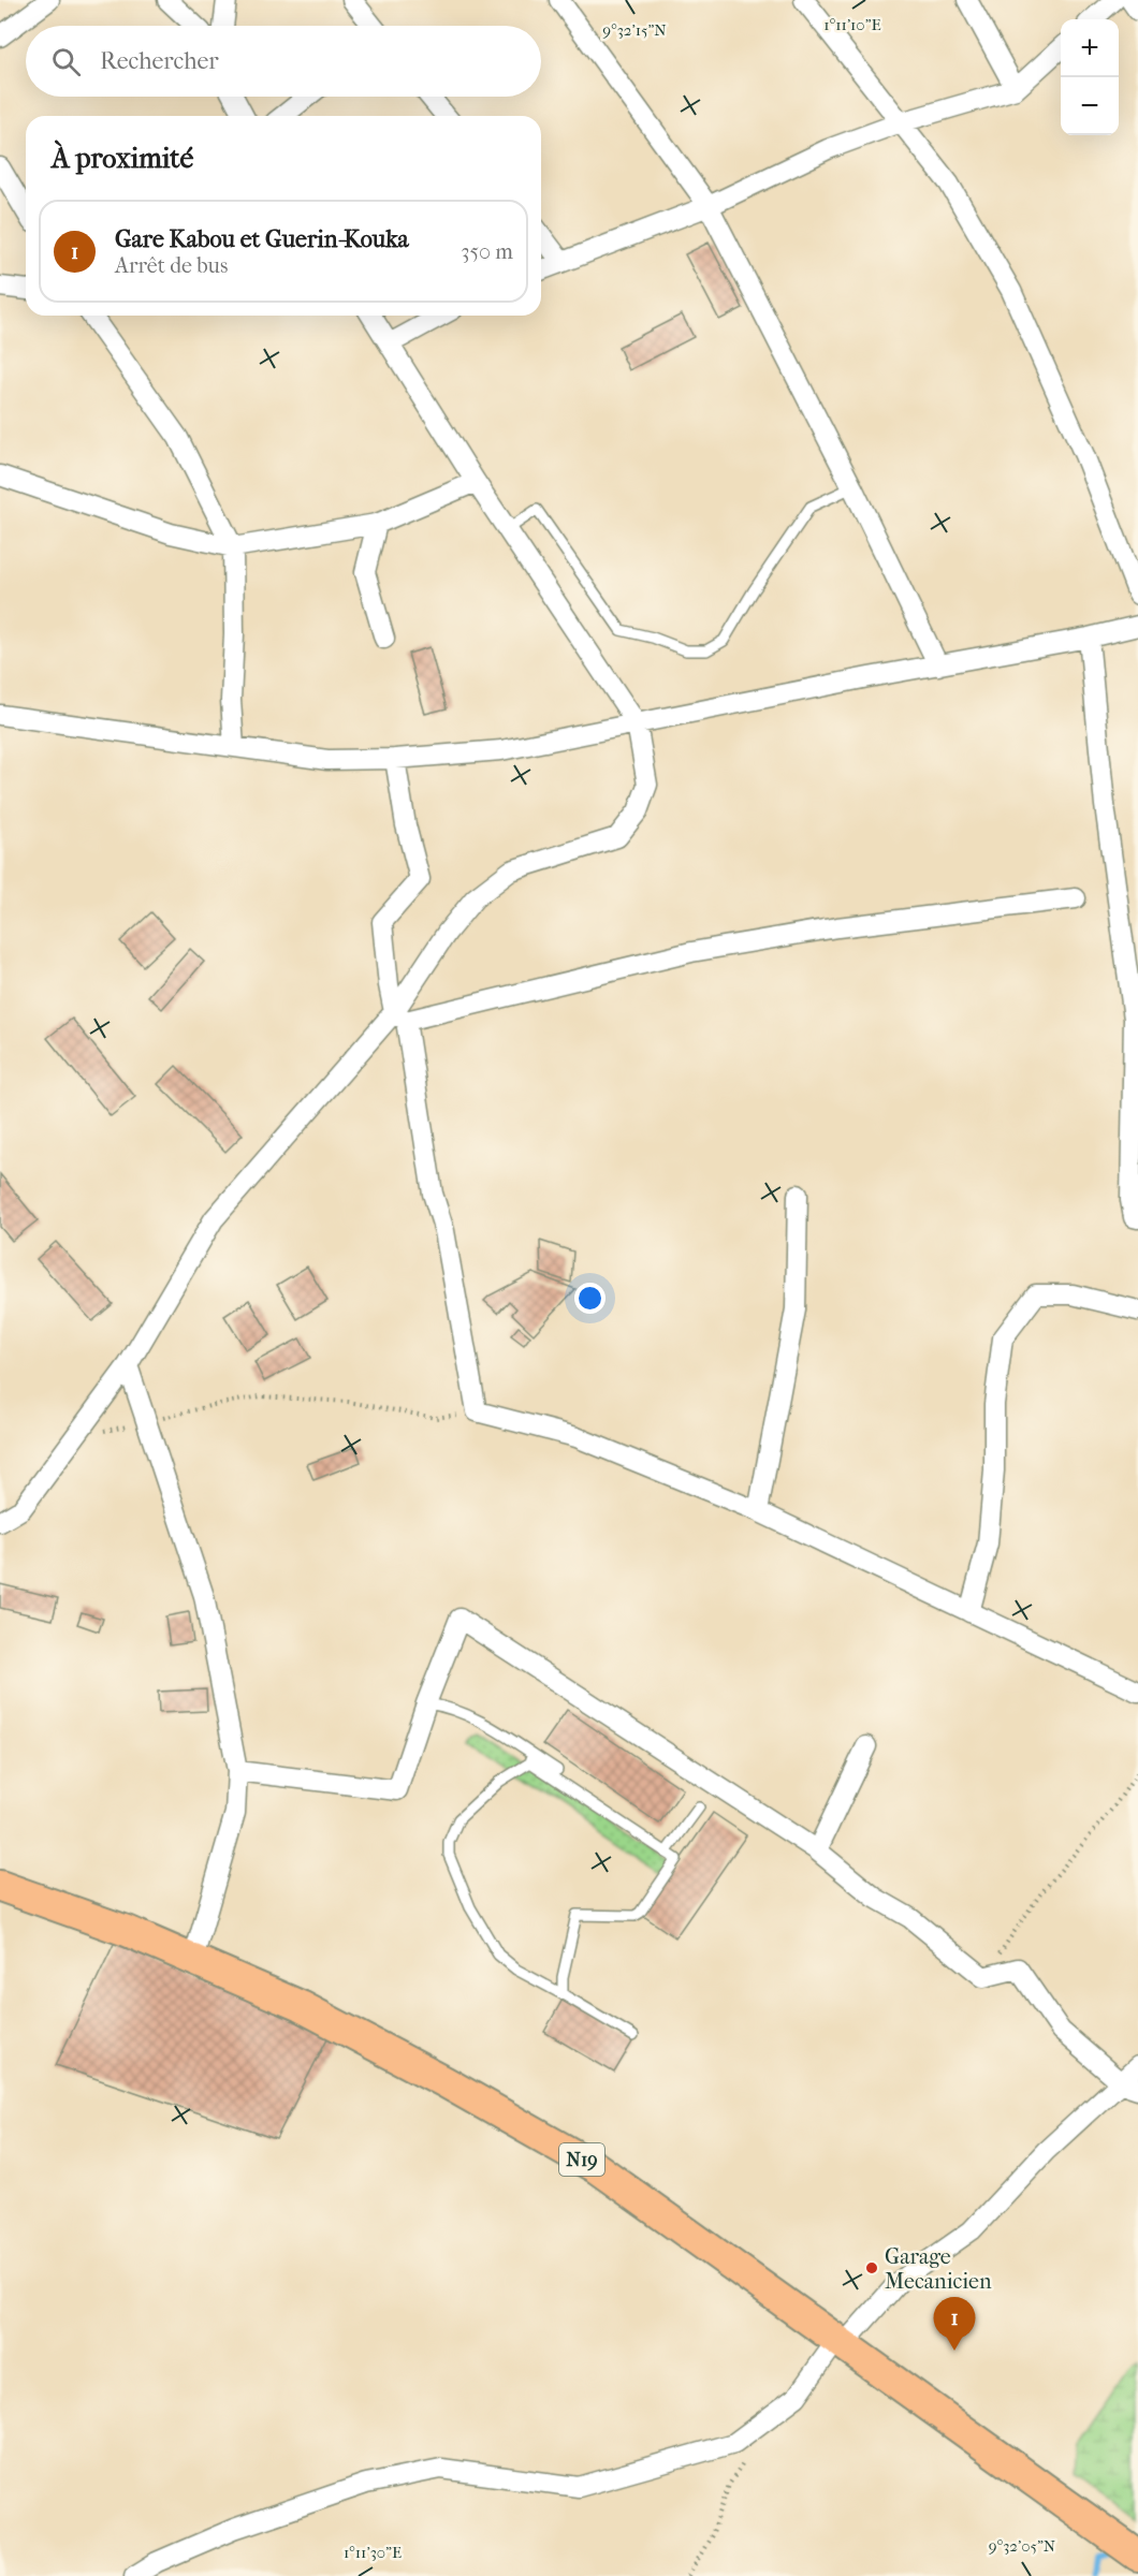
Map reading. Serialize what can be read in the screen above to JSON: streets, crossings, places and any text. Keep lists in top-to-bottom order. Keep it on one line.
{"streets":{"main road":["N19"]},"places":["Garage Mecanicien"],"page":{"map_buttons":["+","−"],"search":"Rechercher","heading":"À proximité","list":[{"mark":"1","name":"Gare Kabou et Guerin-Kouka","note":"Arrêt de bus","value":"350 m"}],"pins":"1"},"coordinates":["1°11'10\"E","9°32'15\"N","9°32'05\"N","1°11'30\"E"]}
